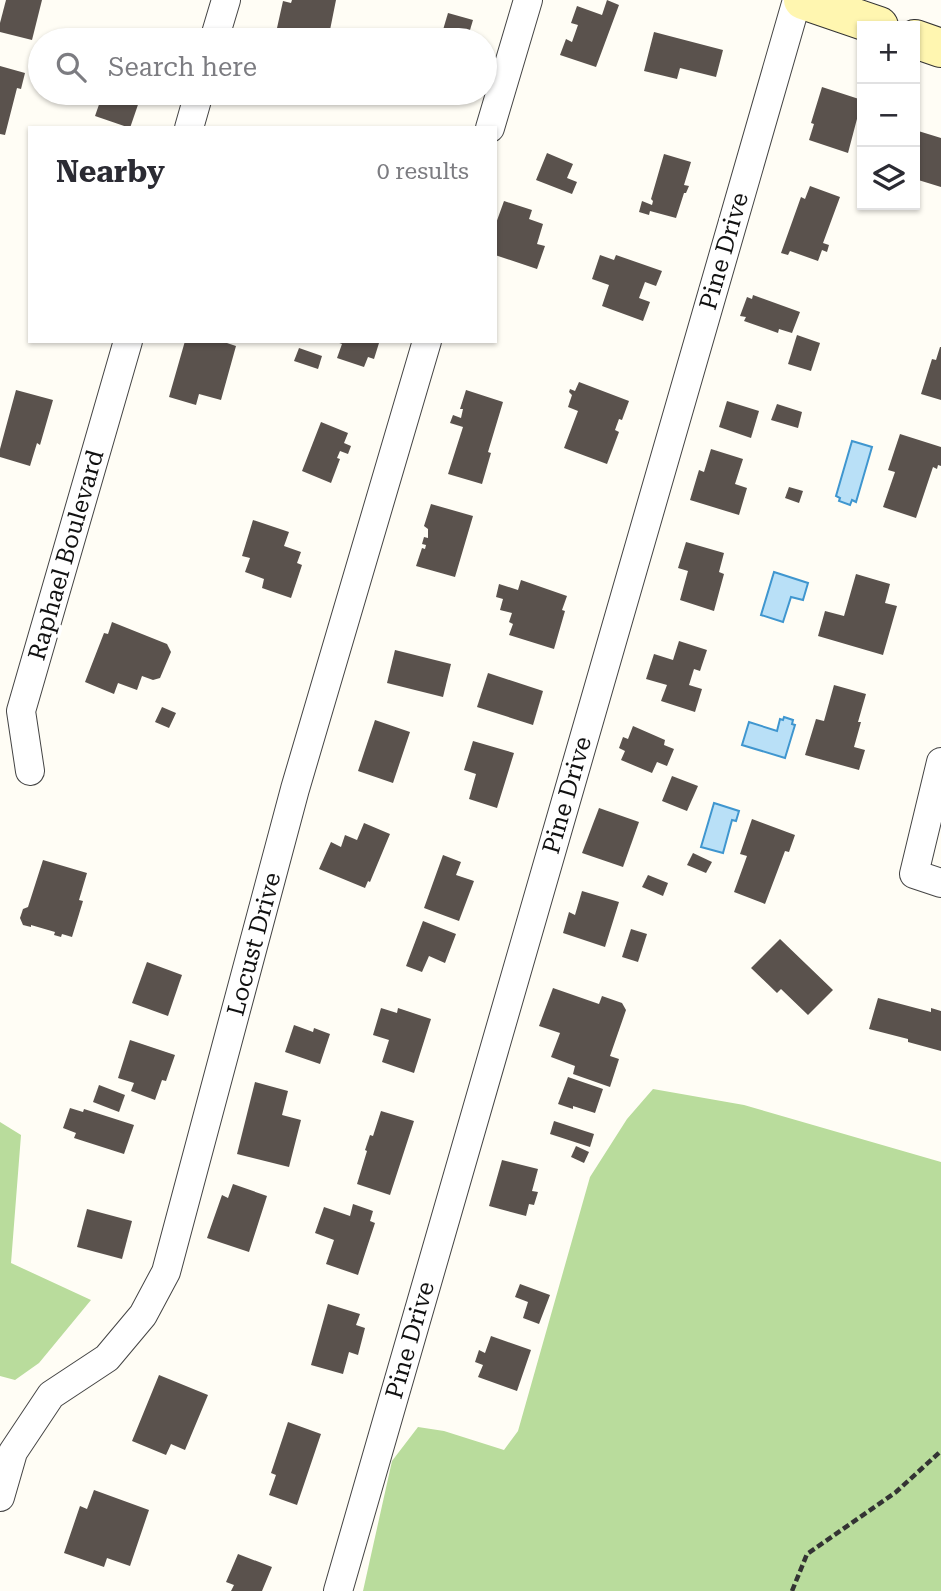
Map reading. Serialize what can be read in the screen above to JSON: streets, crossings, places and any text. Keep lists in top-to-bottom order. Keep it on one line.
{"streets":{"street":["Pine Drive","Raphael Boulevard","Locust Drive"]},"page":{"map_buttons":["+","−"],"search":"Search here","heading":["Nearby","0 results"]}}
